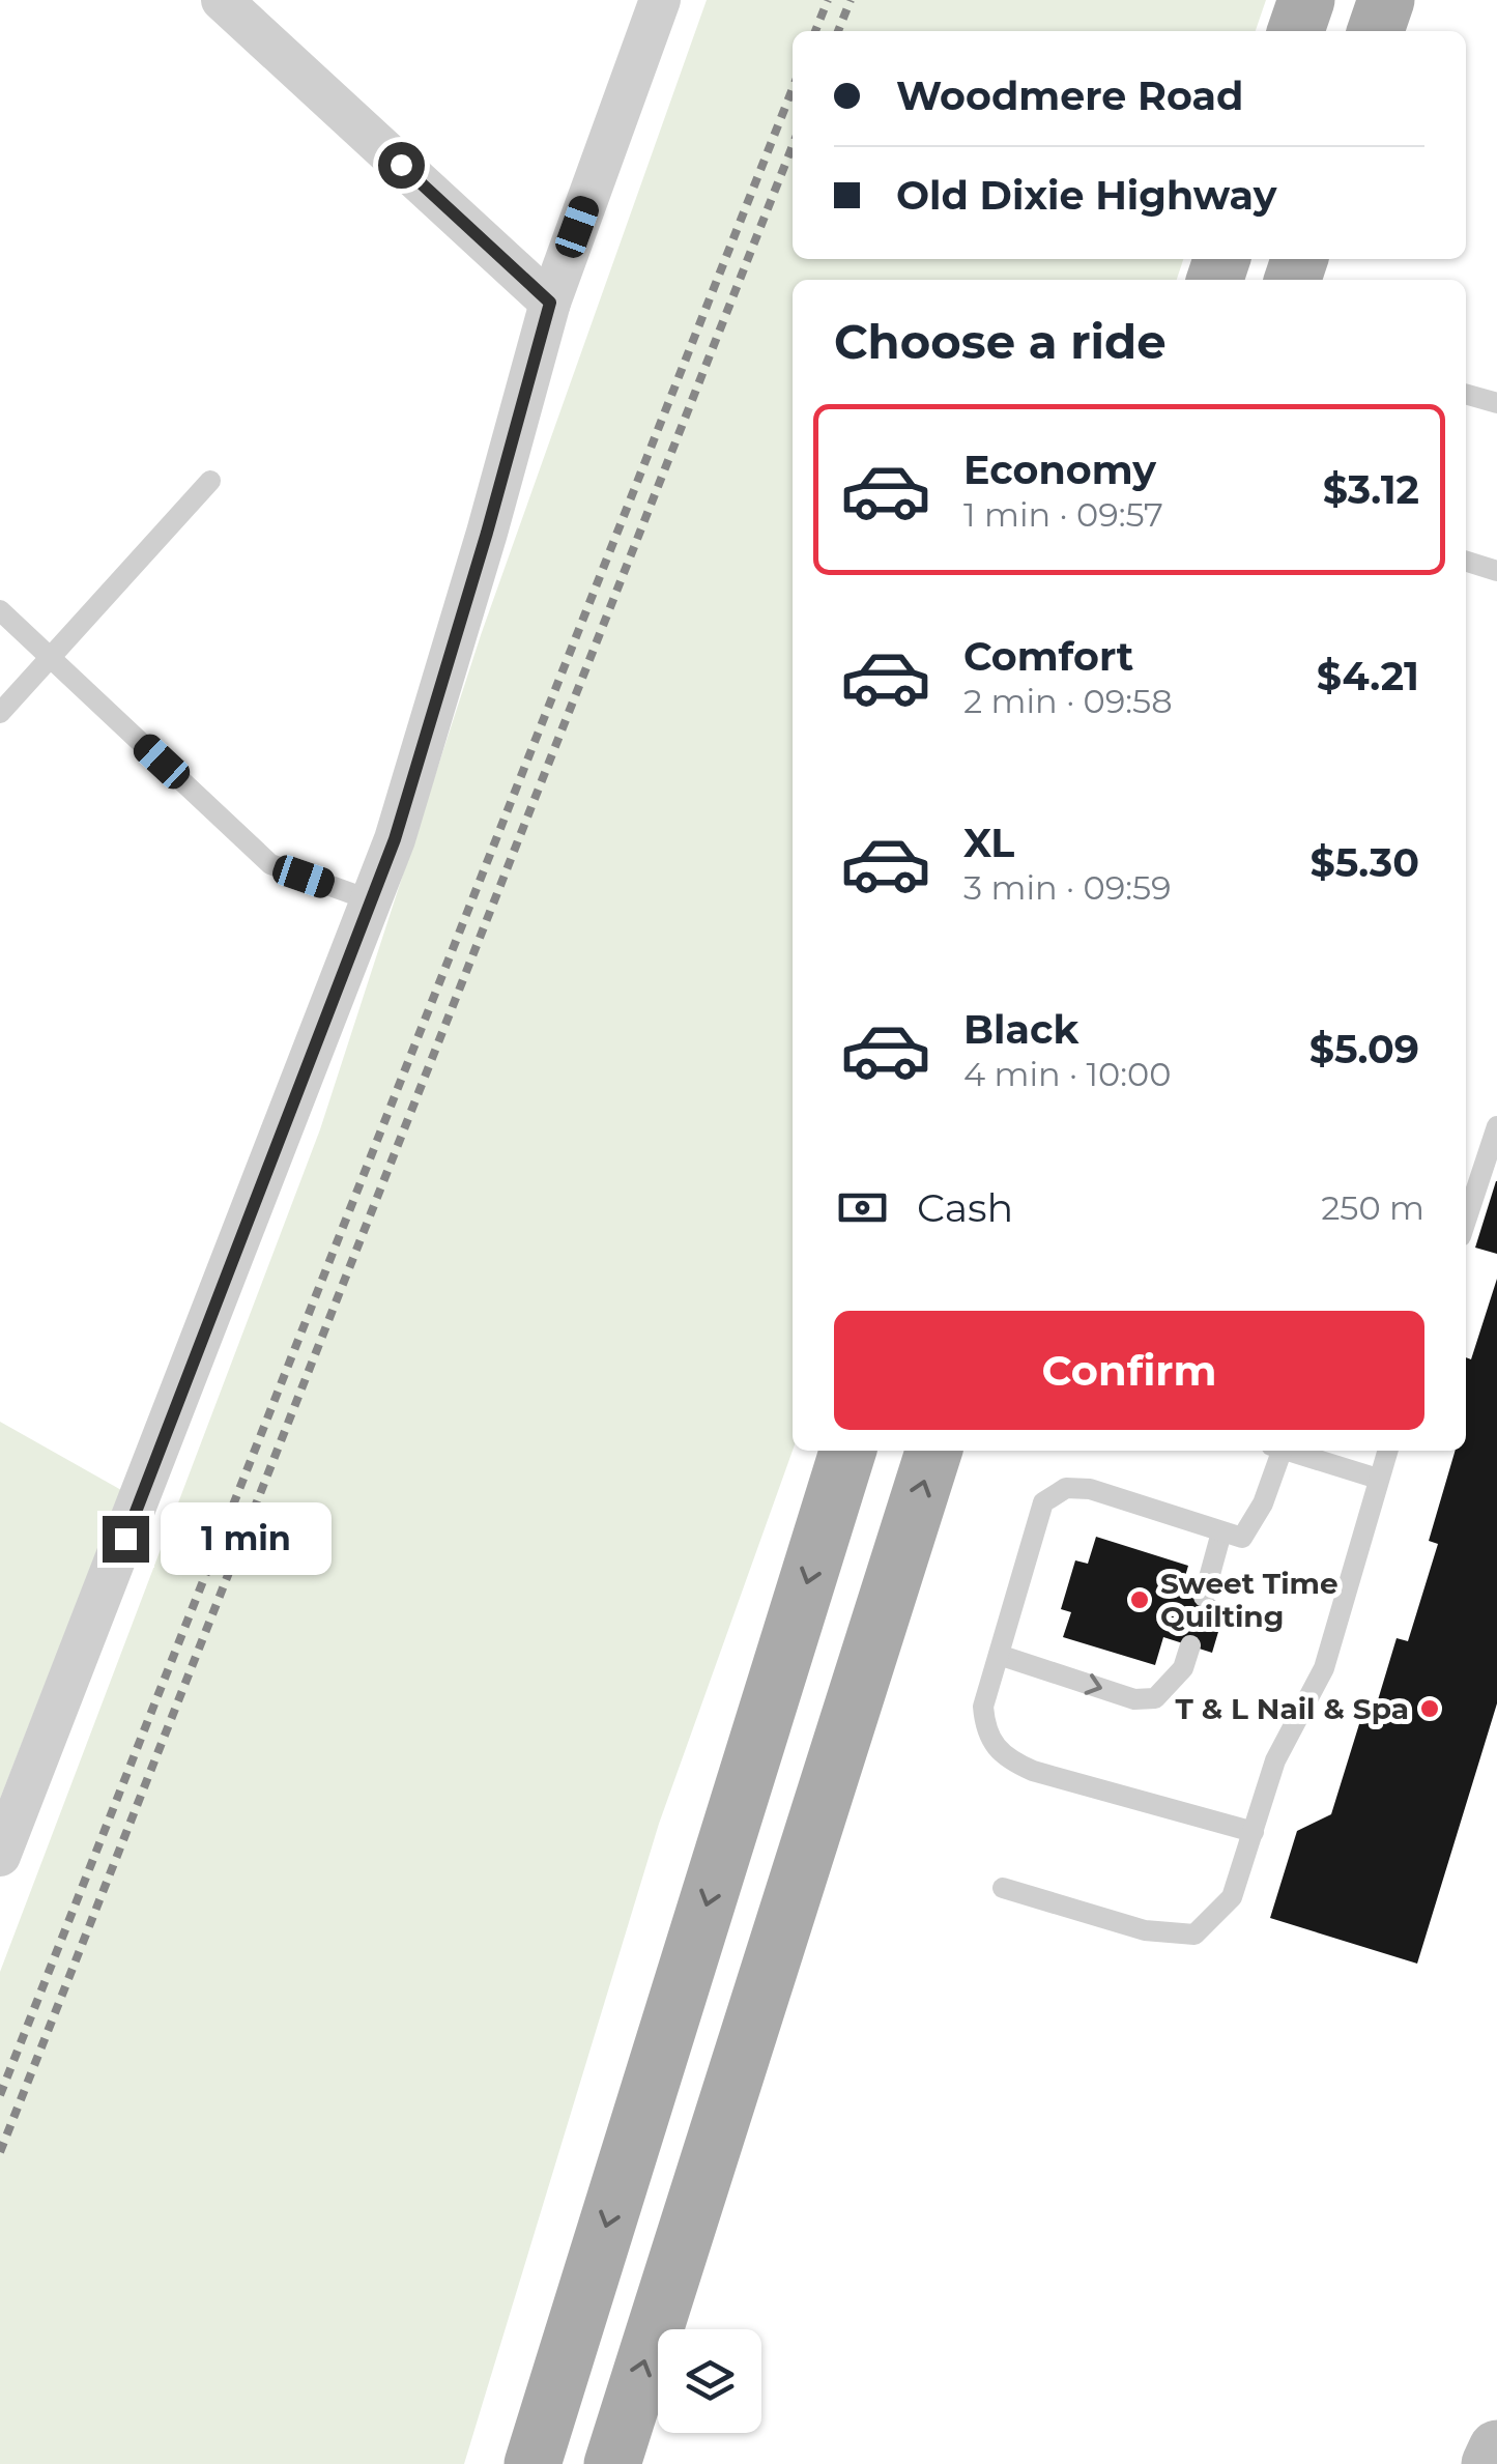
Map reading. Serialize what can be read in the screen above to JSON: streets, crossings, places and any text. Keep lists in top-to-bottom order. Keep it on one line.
{"places":["Sweet Time Quilting","T & L Nail & Spa"],"page":{"banner":["Woodmere Road","Old Dixie Highway"],"heading":"Choose a ride","list":[{"name":"Economy","note":"1 min · 09:57","value":"$3.12"},{"name":"Comfort","note":"2 min · 09:58","value":"$4.21"},{"name":"XL","note":"3 min · 09:59","value":"$5.30"},{"name":"Black","note":"4 min · 10:00","value":"$5.09"}],"pay":["Cash","250 m"],"buttons":"Confirm","bubble":"1 min"}}
